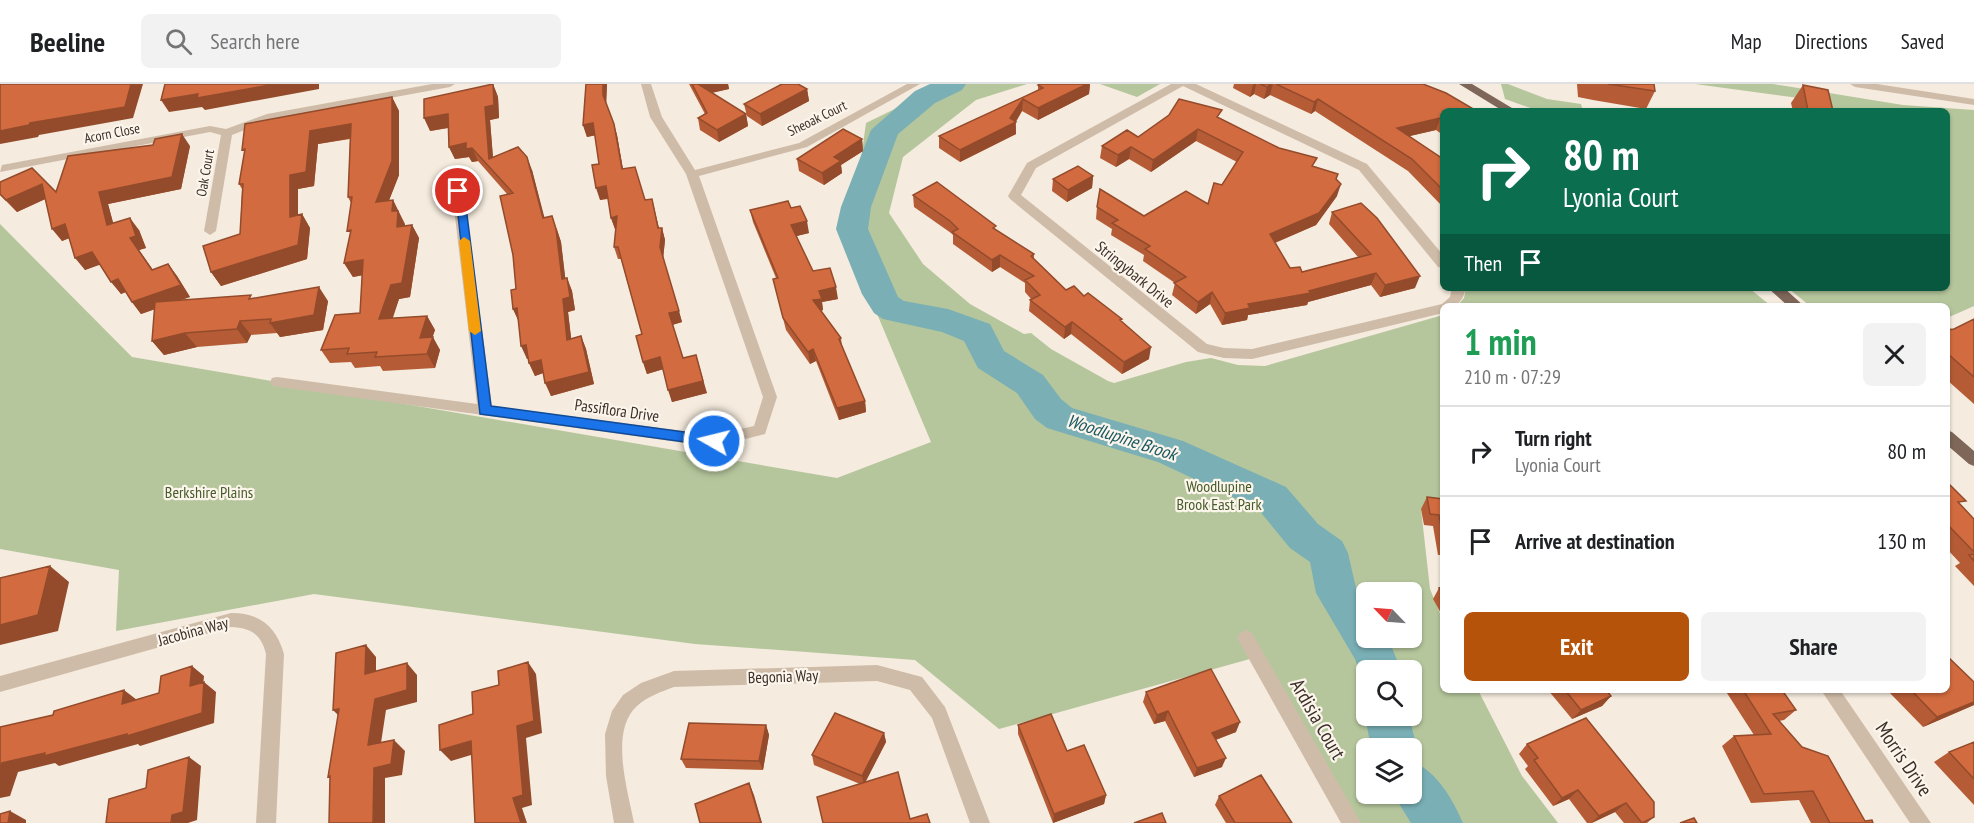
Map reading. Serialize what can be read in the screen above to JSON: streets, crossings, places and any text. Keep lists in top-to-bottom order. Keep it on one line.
{"streets":{"street":["Sheoak Court","Acorn Close","Oak Court","Stringybark Drive","Passiflora Drive","Jacobina Way","Begonia Way","Ardisia Court","Morris Drive"]},"crossings":[["Sheoak Court","Passiflora Drive"],["Acorn Close","Oak Court"]],"water":["Woodlupine Brook"],"parks":["Woodlupine Brook East Park","Berkshire Plains"],"north":"top left","page":{"header":"Beeline","search":"Search here","nav":["Map","Directions","Saved"],"turn":["80 m","Lyonia Court"],"then":"Then","heading":["1 min","210 m · 07:29"],"list":[{"name":"Turn right","note":"Lyonia Court","value":"80 m"},{"name":"Arrive at destination","value":"130 m"}],"buttons":["Exit","Share"]}}
